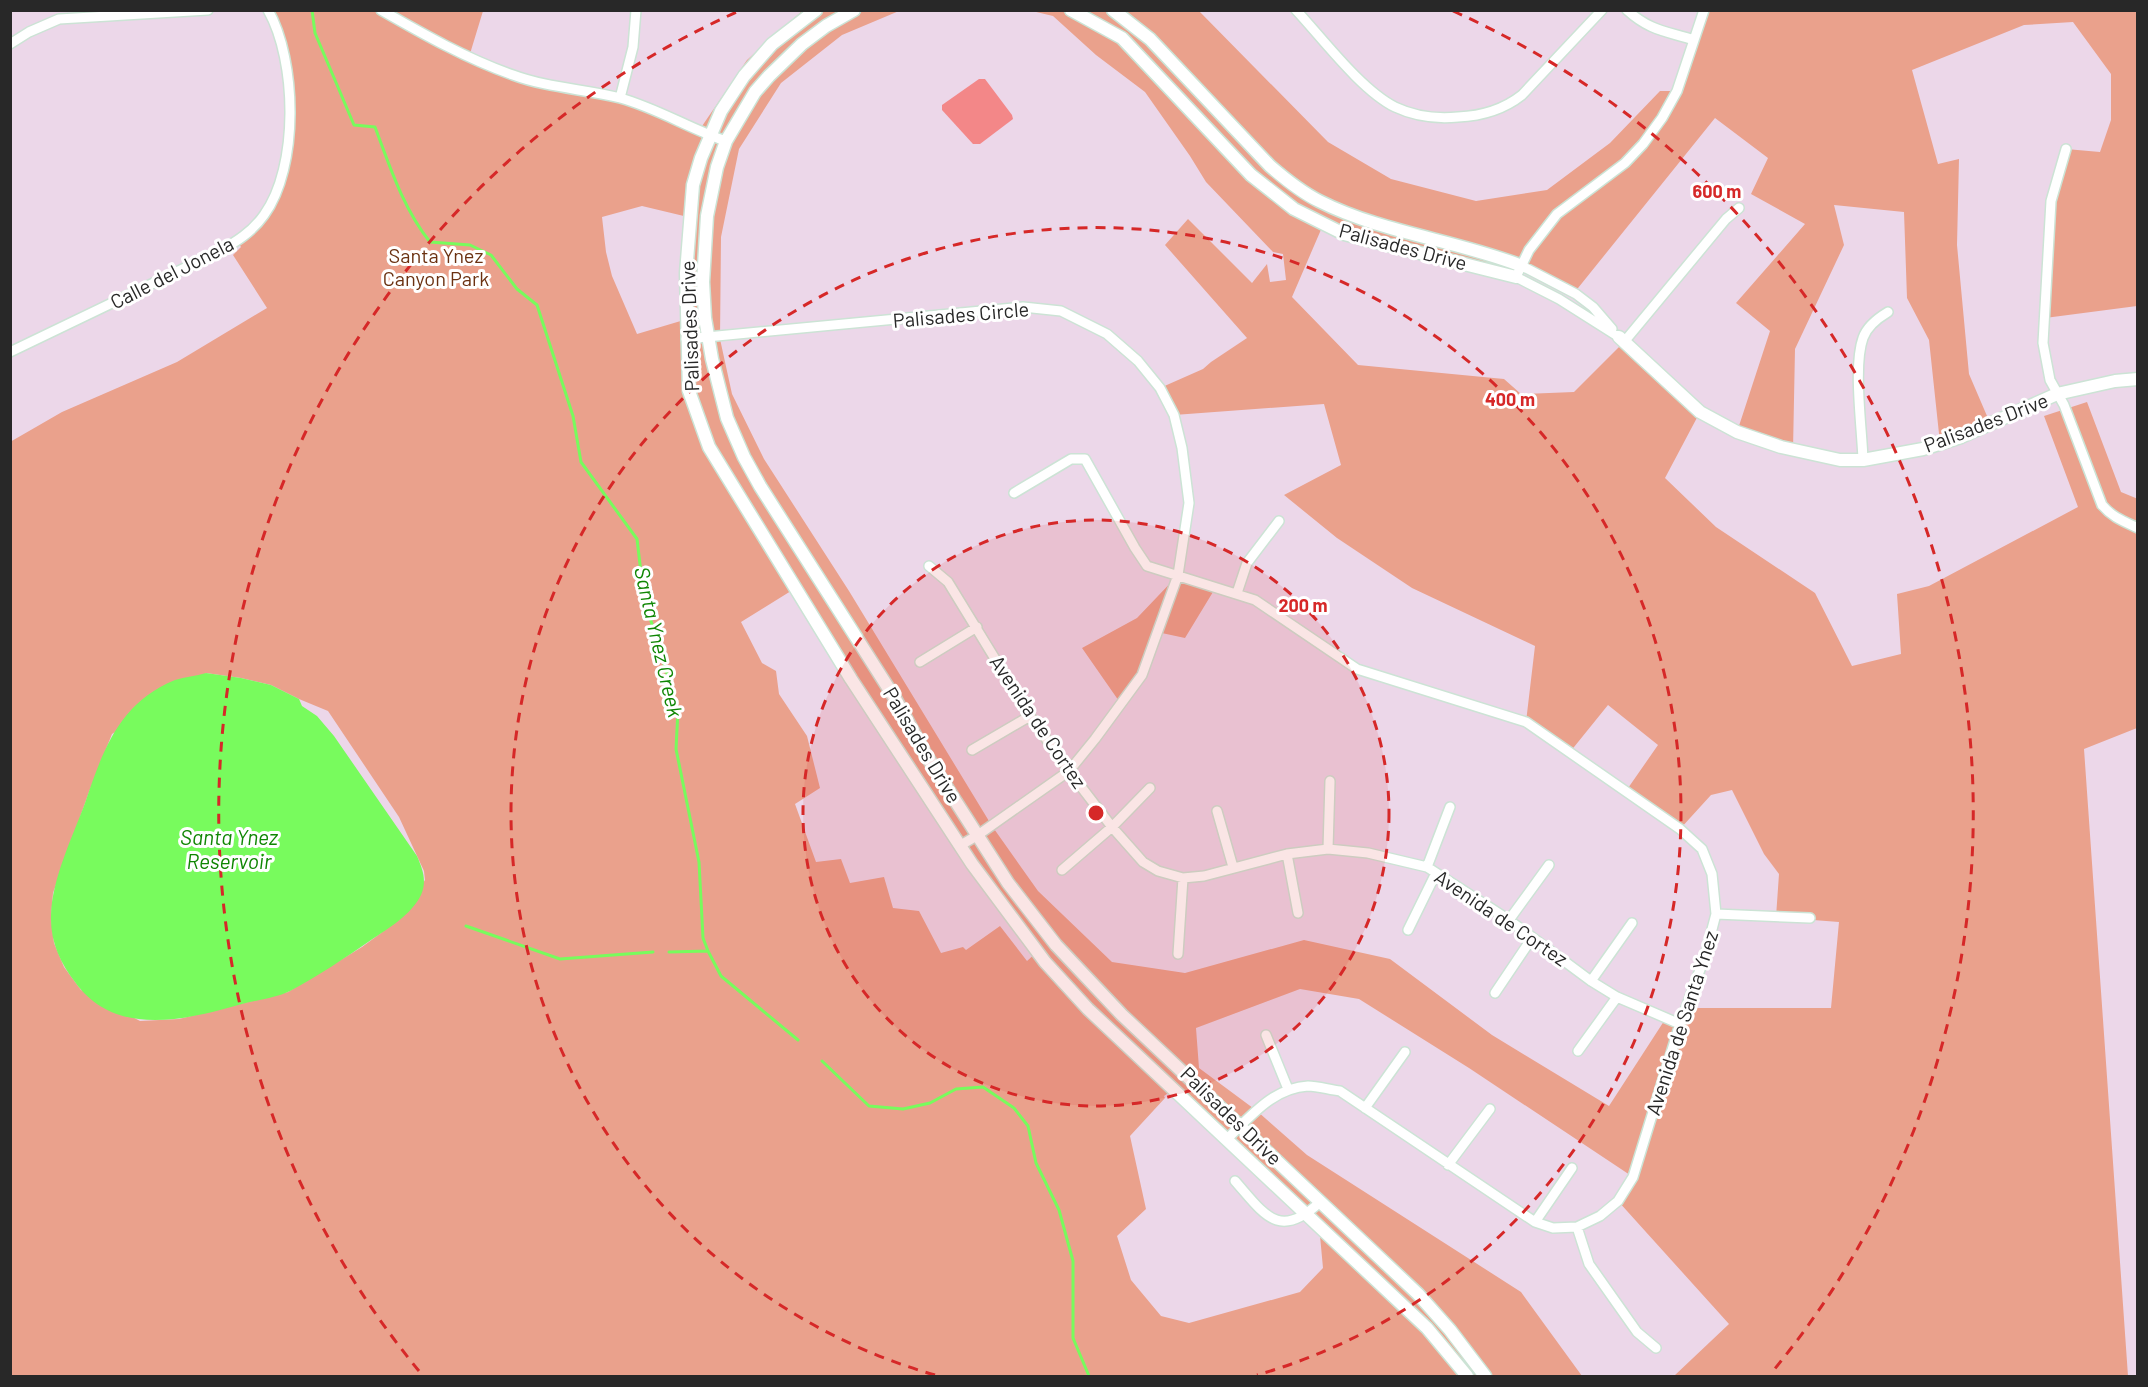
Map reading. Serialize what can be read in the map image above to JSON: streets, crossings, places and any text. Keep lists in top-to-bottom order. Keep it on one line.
{"streets":{"street":["Palisades Drive","Calle del Jonela","Palisades Circle","Avenida de Cortez","Avenida de Santa Ynez"]},"crossings":[["Palisades Drive","Palisades Circle"],["Palisades Drive","Avenida de Santa Ynez"],["Palisades Circle","Avenida de Cortez"],["Palisades Circle","Avenida de Santa Ynez"],["Avenida de Cortez","Avenida de Santa Ynez"]],"water":["Santa Ynez Creek","Santa Ynez Reservoir"],"parks":["Santa Ynez Canyon Park"],"rings":["600 m","400 m","200 m"]}
